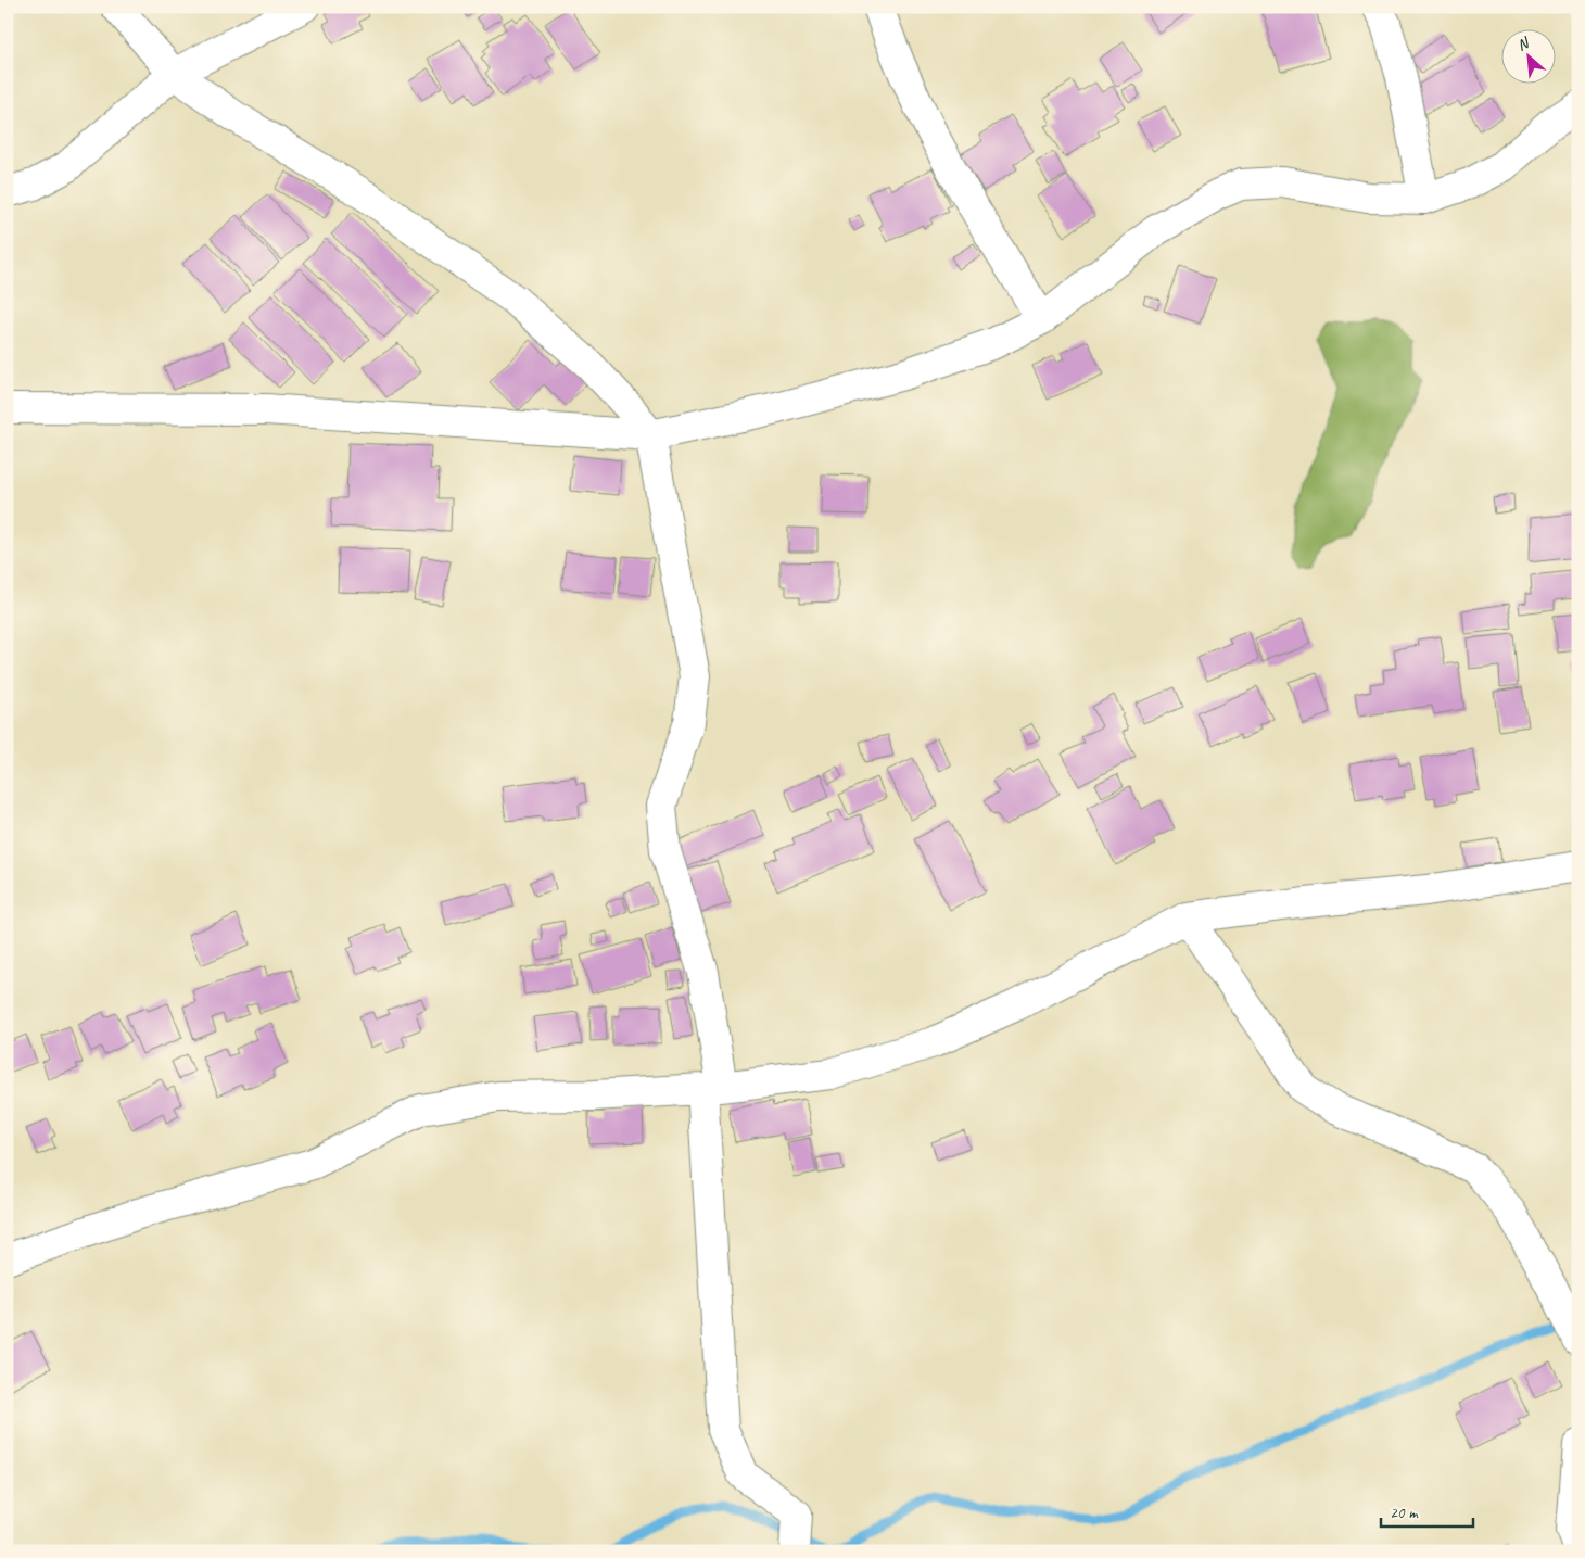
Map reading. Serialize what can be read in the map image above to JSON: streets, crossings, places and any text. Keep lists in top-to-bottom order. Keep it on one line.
{"scale_bar":"20 m","north":"top left"}
